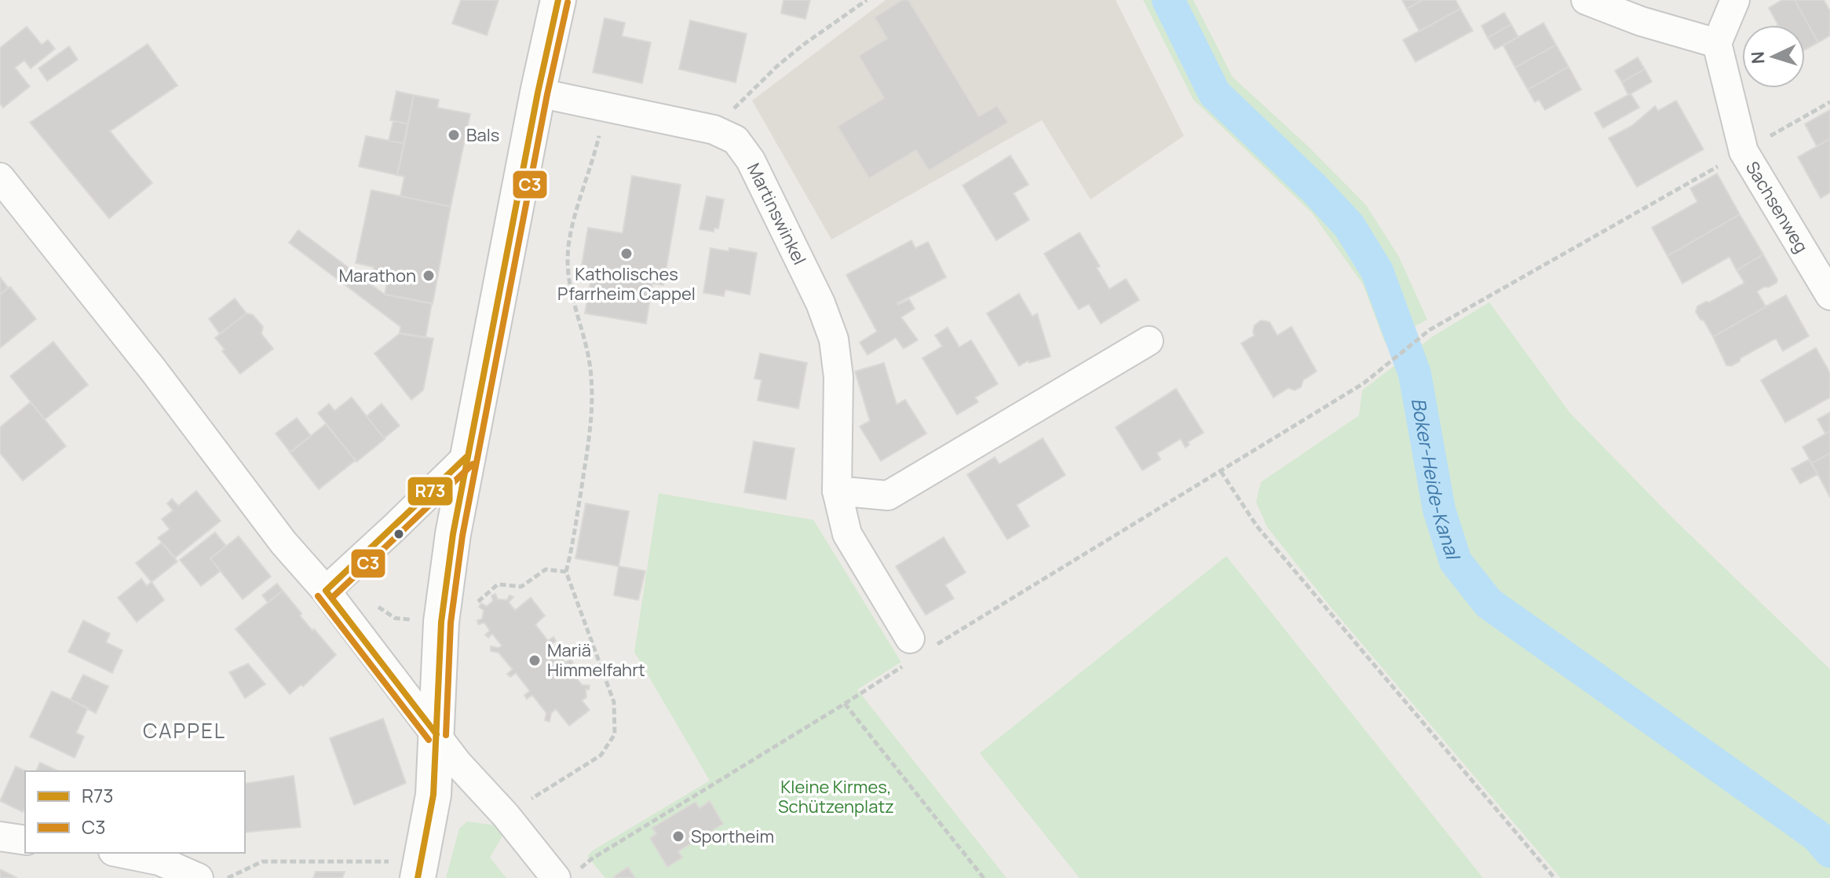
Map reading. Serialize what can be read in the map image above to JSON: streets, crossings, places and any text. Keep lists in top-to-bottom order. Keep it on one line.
{"streets":{"street":["Sachsenweg","Martinswinkel"]},"districts":["CAPPEL"],"water":["Boker-Heide-Kanal"],"parks":["Kleine Kirmes, Schützenplatz"],"places":["Bals","Katholisches Pfarrheim Cappel","Marathon","Mariä Himmelfahrt","Sportheim"],"lines":["transit line R73","transit line C3"],"legend":["R73","C3"],"north":"left"}
